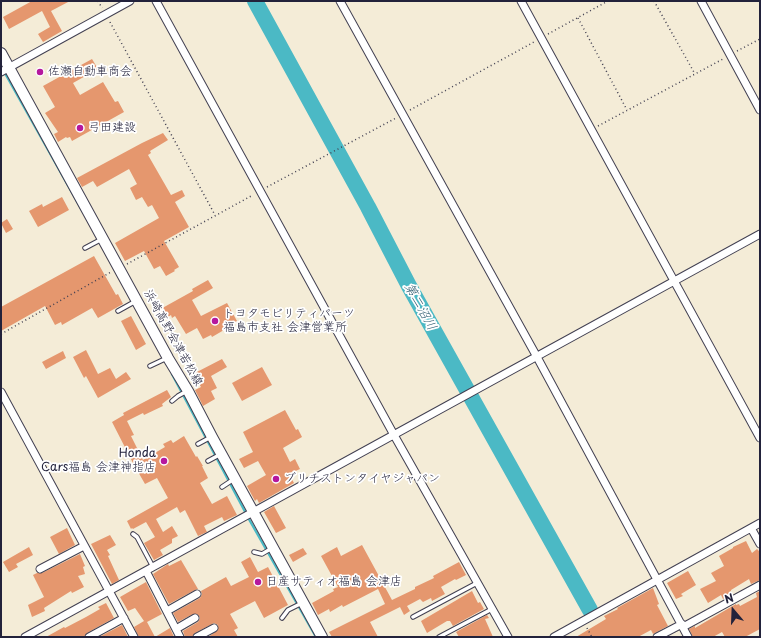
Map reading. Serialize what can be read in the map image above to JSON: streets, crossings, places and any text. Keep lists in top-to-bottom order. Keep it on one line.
{"streets":{"main road":["浜崎高野会津若松線"]},"water":["第二沼川"],"places":["佐瀬自動車商会","弓田建設","トヨタモビリティパーツ 福島市支社 会津営業所","Honda Cars福島 会津神指店","ブリチストンタイヤジャパン","日産サティオ福島 会津店"],"north":"top"}
